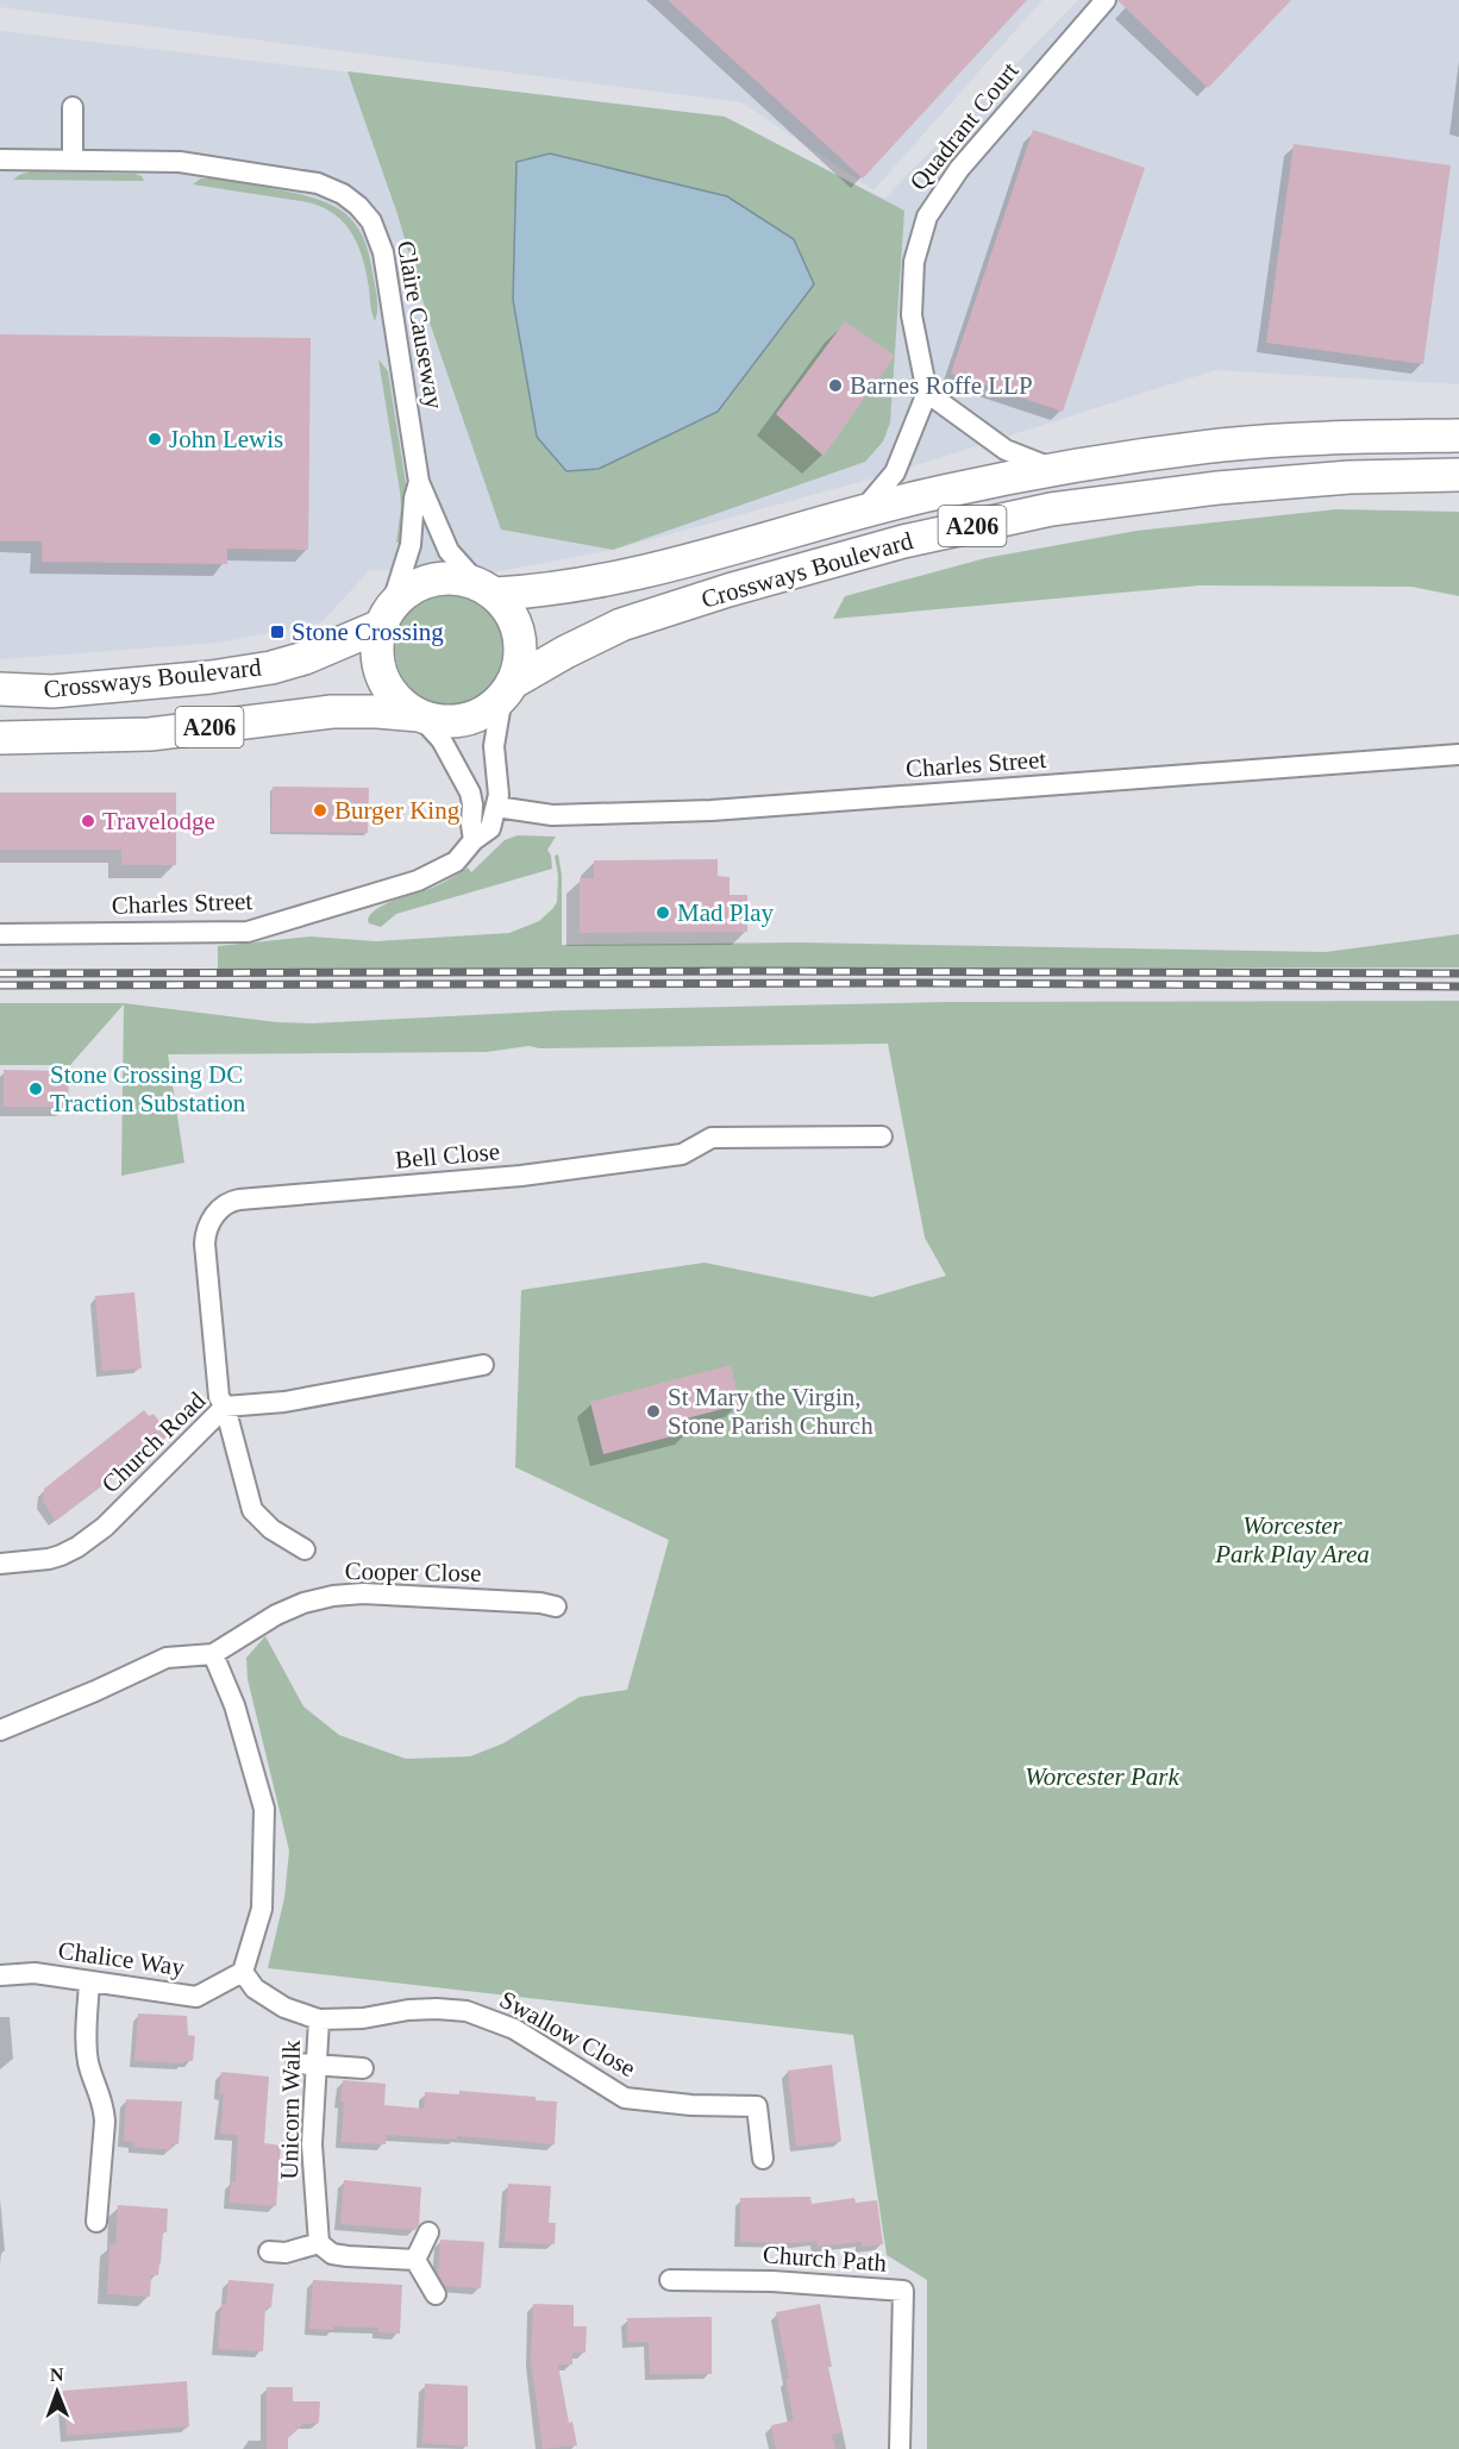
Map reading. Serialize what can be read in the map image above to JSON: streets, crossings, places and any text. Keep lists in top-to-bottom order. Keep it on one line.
{"streets":{"main road":["A206","Crossways Boulevard"],"street":["Quadrant Court","Claire Causeway","Charles Street","Bell Close","Church Road","Cooper Close","Chalice Way","Swallow Close","Unicorn Walk","Church Path"]},"crossings":[["Claire Causeway","Crossways Boulevard"],["Claire Causeway","Charles Street"],["Crossways Boulevard","Charles Street"],["Bell Close","Church Road"],["Chalice Way","Swallow Close"],["Swallow Close","Unicorn Walk"]],"parks":["Worcester Park Play Area","Worcester Park"],"places":{"other":["Barnes Roffe LLP","John Lewis","Burger King","Travelodge","Mad Play","Stone Crossing DC Traction Substation","St Mary the Virgin, Stone Parish Church"],"transit":["Stone Crossing"]},"north":"top"}
